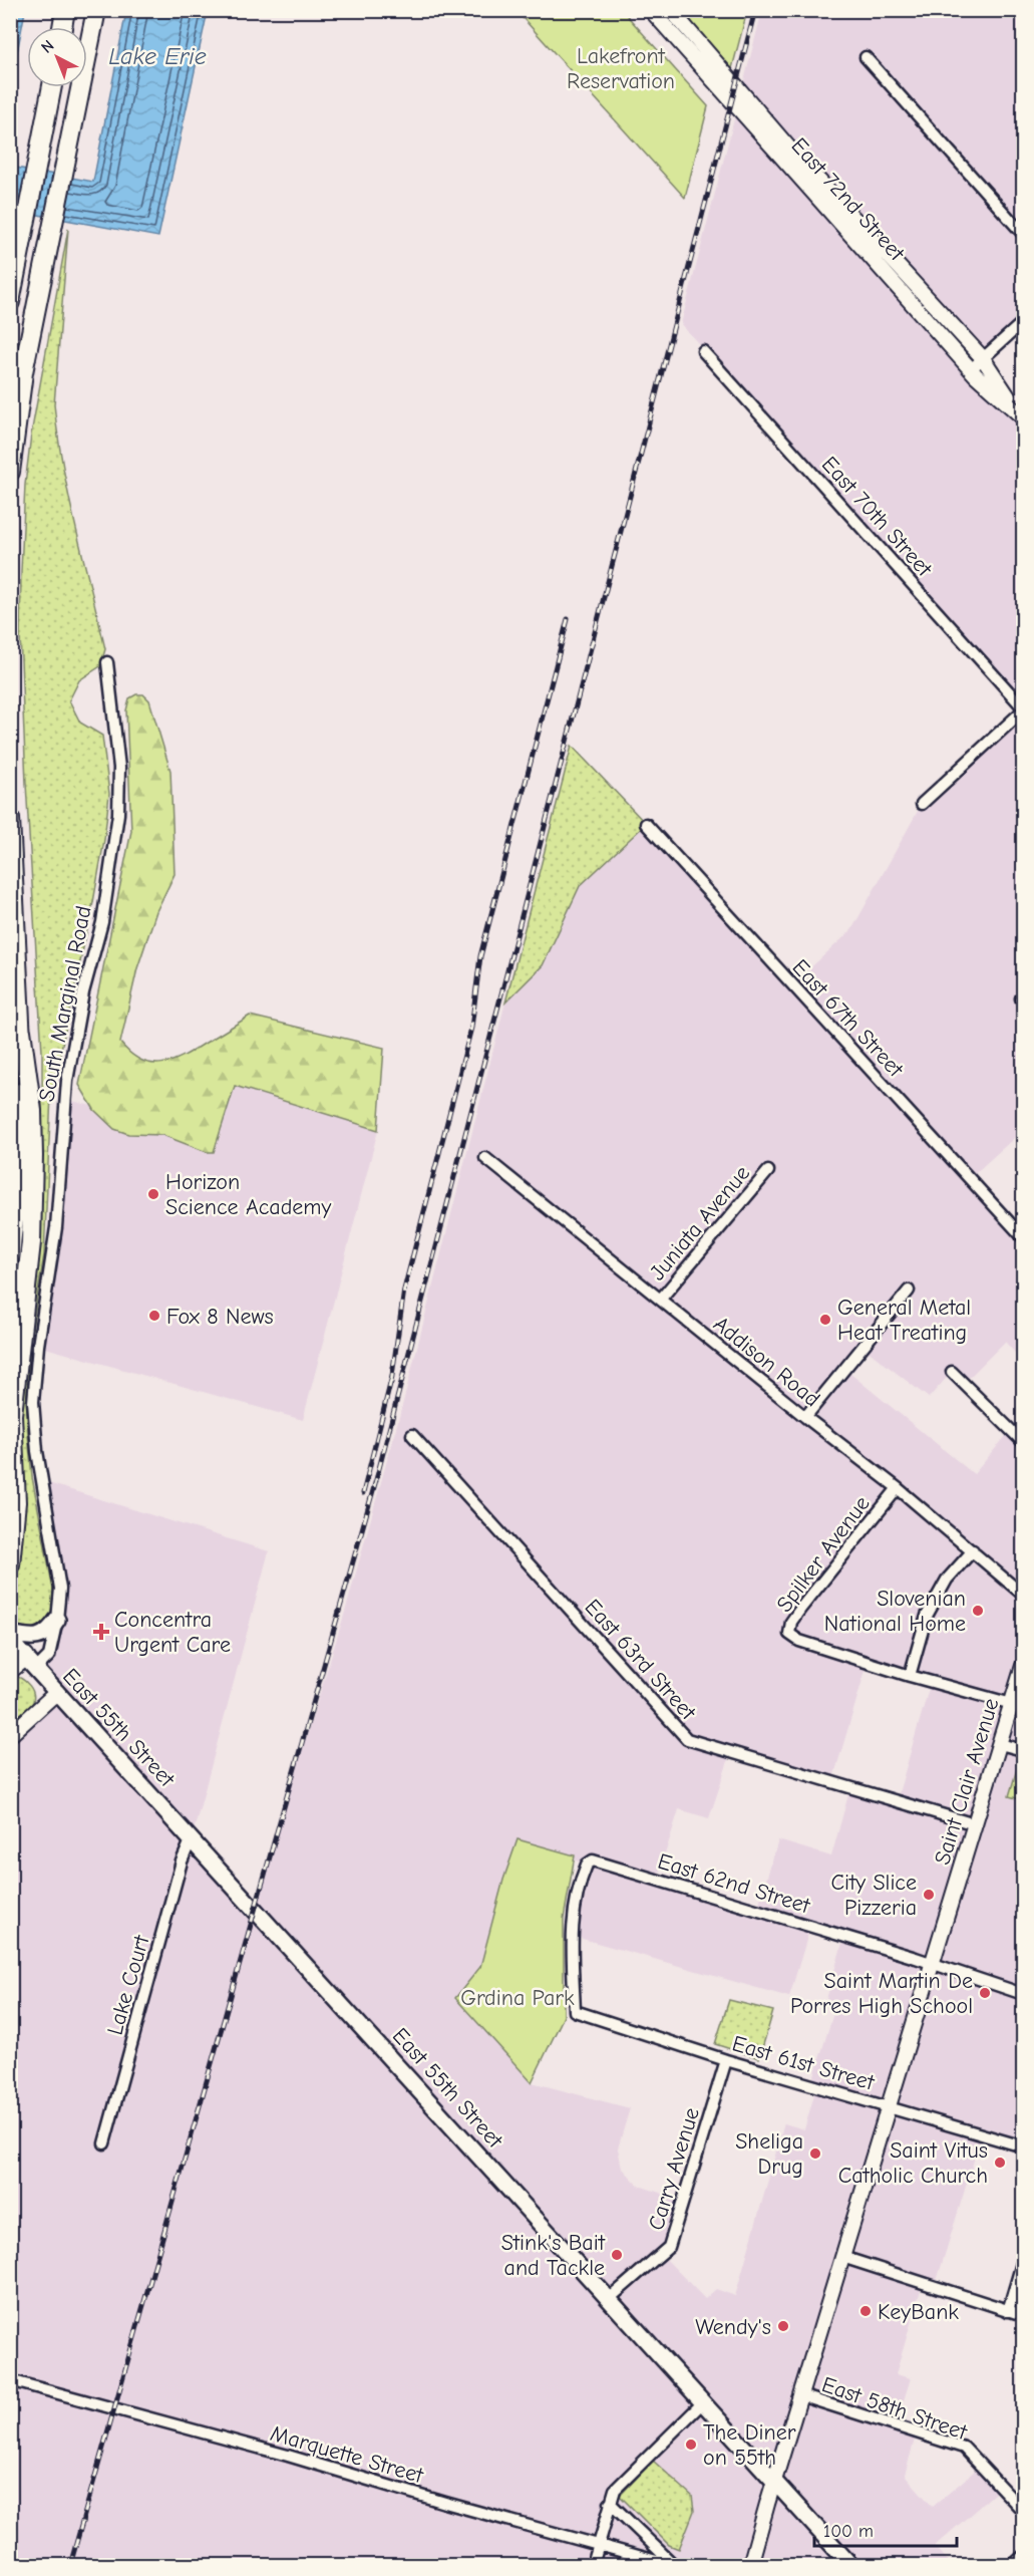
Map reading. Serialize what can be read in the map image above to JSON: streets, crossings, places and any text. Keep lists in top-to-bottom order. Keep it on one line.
{"streets":{"main road":["East 72nd Street","East 55th Street","Saint Clair Avenue"],"street":["East 70th Street","South Marginal Road","East 67th Street","Juniata Avenue","Addison Road","Spilker Avenue","East 63rd Street","East 62nd Street","Lake Court","East 61st Street","Carry Avenue","East 58th Street","Marquette Street"]},"crossings":[["South Marginal Road","East 55th Street"],["Juniata Avenue","Addison Road"],["Addison Road","Spilker Avenue"],["East 63rd Street","Saint Clair Avenue"],["East 55th Street","Saint Clair Avenue"],["East 55th Street","Lake Court"],["East 55th Street","Carry Avenue"],["Saint Clair Avenue","East 62nd Street"],["Saint Clair Avenue","East 61st Street"],["Saint Clair Avenue","East 58th Street"],["East 62nd Street","East 61st Street"],["East 61st Street","Carry Avenue"]],"water":["Lake Erie"],"parks":["Lakefront Reservation","Grdina Park"],"places":{"other":["Horizon Science Academy","Fox 8 News","General Metal Heat Treating","Slovenian National Home","City Slice Pizzeria","Saint Martin De Porres High School","Sheliga Drug","Saint Vitus Catholic Church","Stink's Bait and Tackle","KeyBank","Wendy's","The Diner on 55th"],"health":["Concentra Urgent Care"]},"scale_bar":"100 m","north":"top left"}
